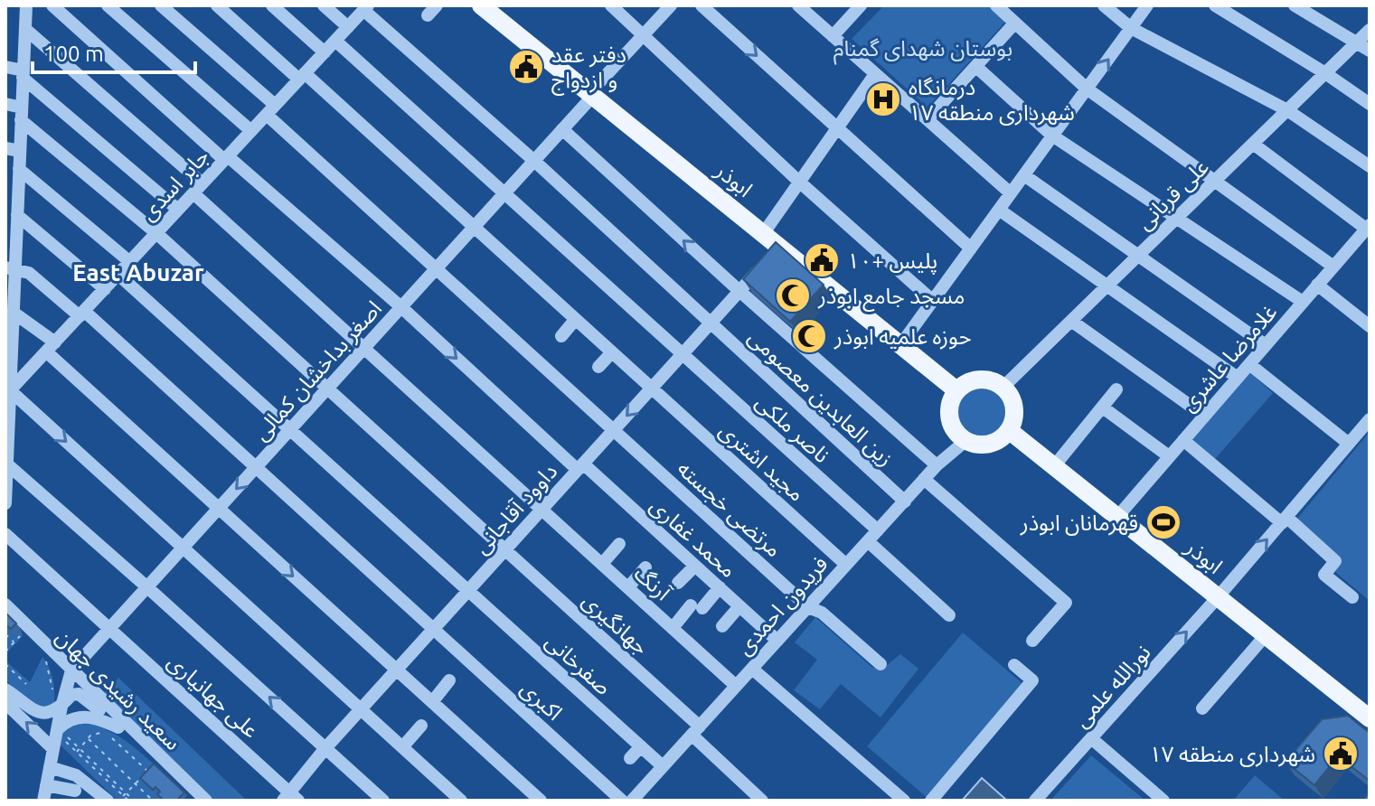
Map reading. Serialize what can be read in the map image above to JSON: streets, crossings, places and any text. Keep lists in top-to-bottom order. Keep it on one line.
{"streets":{"main road":["ابوذر"],"street":["جابر اسدی","علی قربانی","غلامرضا عاشری","اصغر بداخشان کمالی","زین العابدین معصومی","ناصر ملکی","مجید اشتری","داوود آقاجانی","مرتضی خجسته","محمد غفاری","آرنگ","فریدون احمدی","جهانگیری","صفرخانی","نورالله علمی","سعید رشیدی جهان","علی جهانیاری","اکبری"]},"crossings":[["ابوذر","علی قربانی"],["ابوذر","غلامرضا عاشری"],["ابوذر","اصغر بداخشان کمالی"],["ابوذر","داوود آقاجانی"],["ابوذر","فریدون احمدی"],["ابوذر","نورالله علمی"],["جابر اسدی","زین العابدین معصومی"],["جابر اسدی","ناصر ملکی"],["جابر اسدی","مجید اشتری"],["جابر اسدی","مرتضی خجسته"],["جابر اسدی","محمد غفاری"],["جابر اسدی","آرنگ"],["جابر اسدی","جهانگیری"],["جابر اسدی","صفرخانی"],["جابر اسدی","اکبری"],["علی قربانی","فریدون احمدی"],["اصغر بداخشان کمالی","زین العابدین معصومی"],["اصغر بداخشان کمالی","ناصر ملکی"],["اصغر بداخشان کمالی","مجید اشتری"],["اصغر بداخشان کمالی","مرتضی خجسته"],["اصغر بداخشان کمالی","محمد غفاری"],["اصغر بداخشان کمالی","آرنگ"],["اصغر بداخشان کمالی","جهانگیری"],["اصغر بداخشان کمالی","صفرخانی"],["اصغر بداخشان کمالی","سعید رشیدی جهان"],["اصغر بداخشان کمالی","علی جهانیاری"],["اصغر بداخشان کمالی","اکبری"],["زین العابدین معصومی","داوود آقاجانی"],["زین العابدین معصومی","فریدون احمدی"],["ناصر ملکی","داوود آقاجانی"],["ناصر ملکی","فریدون احمدی"],["مجید اشتری","داوود آقاجانی"],["مجید اشتری","فریدون احمدی"],["داوود آقاجانی","مرتضی خجسته"],["داوود آقاجانی","محمد غفاری"],["داوود آقاجانی","آرنگ"],["داوود آقاجانی","جهانگیری"],["داوود آقاجانی","صفرخانی"],["داوود آقاجانی","علی جهانیاری"],["داوود آقاجانی","اکبری"],["مرتضی خجسته","فریدون احمدی"],["محمد غفاری","فریدون احمدی"],["آرنگ","فریدون احمدی"],["فریدون احمدی","جهانگیری"],["فریدون احمدی","صفرخانی"],["فریدون احمدی","اکبری"]],"districts":["East Abuzar"],"parks":["بوستان شهدای گمنام"],"places":{"public building":["دفتر عقد و ازدواج","پلیس +۱۰","شهرداری منطقه ۱۷"],"hospital":["درمانگاه شهرداری منطقه ۱۷"],"mosque":["مسجد جامع ابوذر","حوزه علمیه ابوذر"],"sports":["قهرمانان ابوذر"]},"scale_bar":"100 m"}
